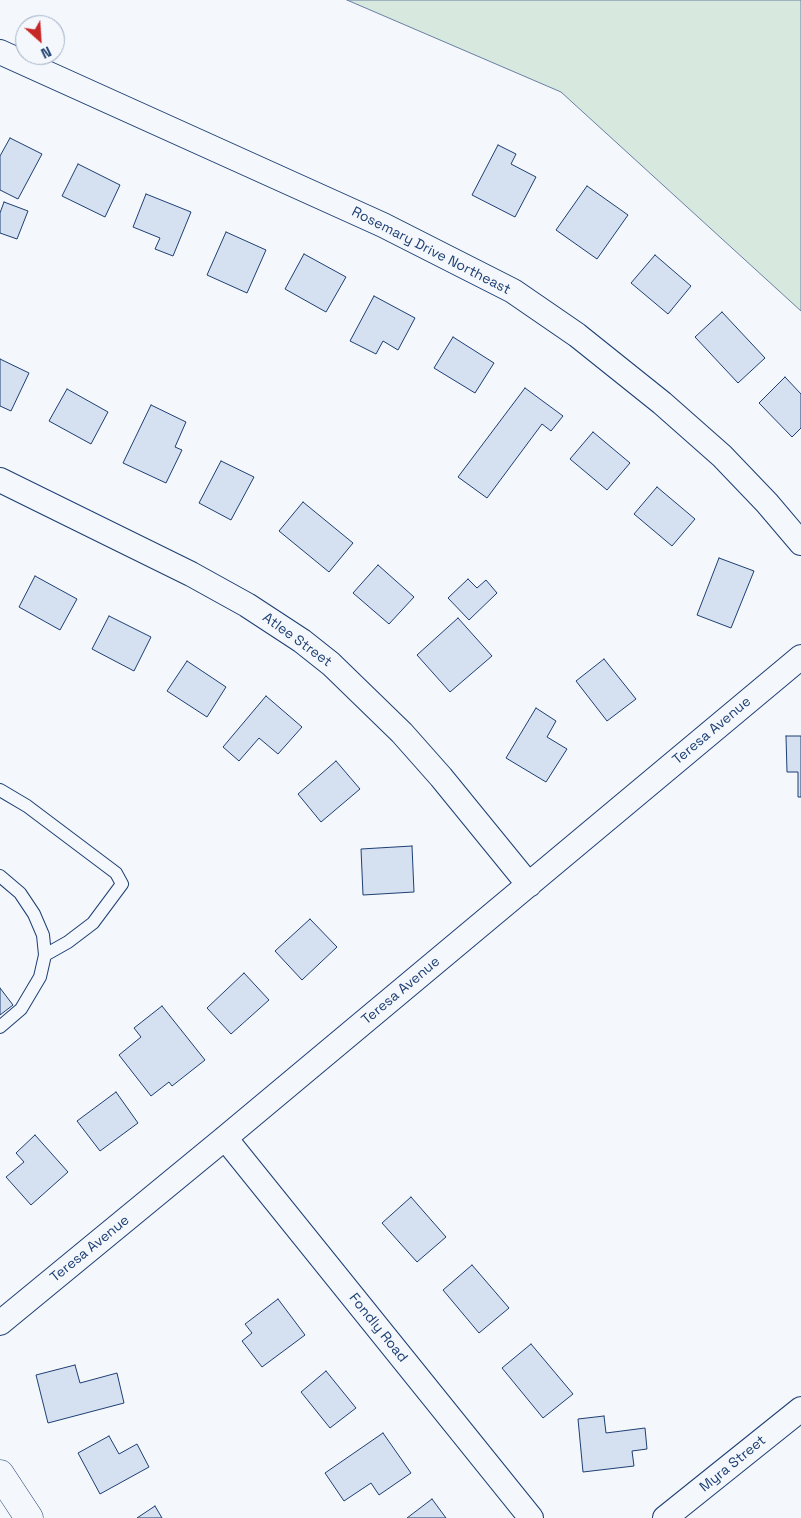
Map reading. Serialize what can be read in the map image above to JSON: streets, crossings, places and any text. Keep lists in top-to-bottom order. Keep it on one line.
{"streets":{"street":["Rosemary Drive Northeast","Atlee Street","Teresa Avenue","Fondly Road","Myra Street"]},"crossings":[["Atlee Street","Teresa Avenue"],["Teresa Avenue","Fondly Road"]],"north":"bottom right"}
